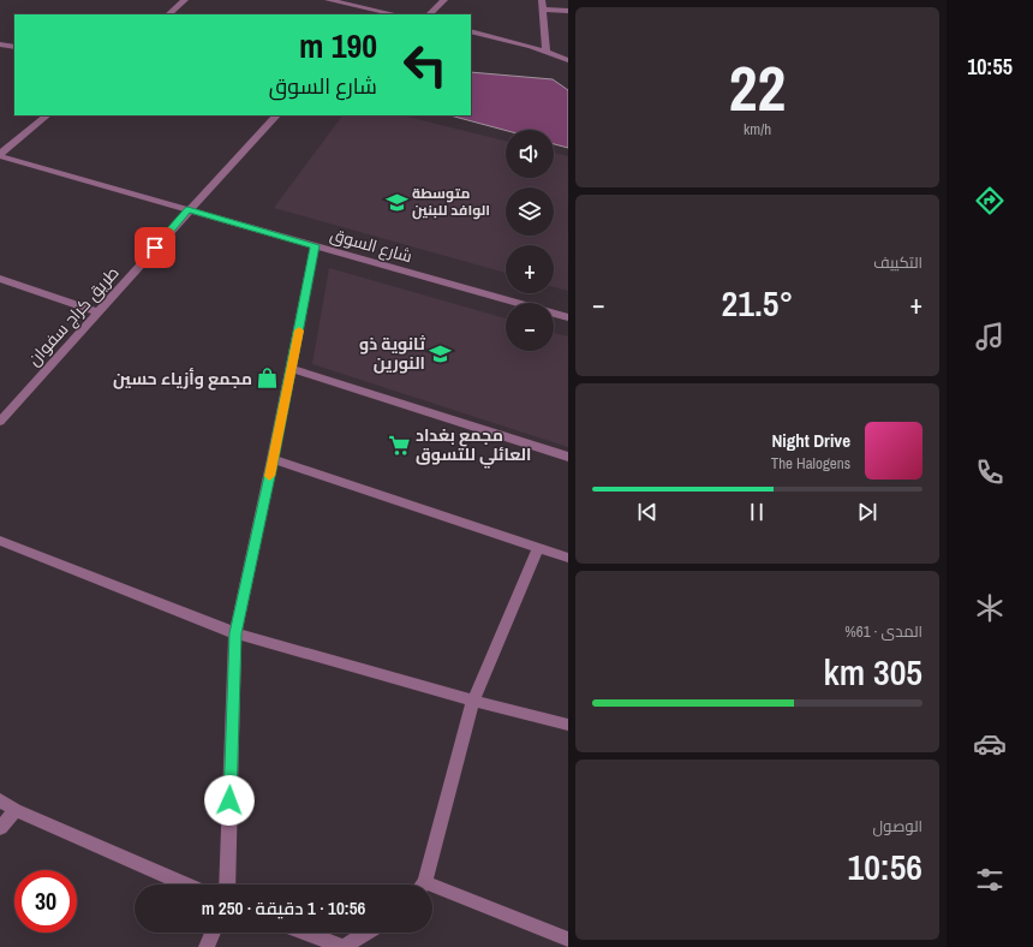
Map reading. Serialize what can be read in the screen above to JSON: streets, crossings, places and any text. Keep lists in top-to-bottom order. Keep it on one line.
{"streets":{"street":["شارع السوق","طريق كراج سفوان"]},"crossings":[["شارع السوق","طريق كراج سفوان"]],"places":{"school or university":["متوسطة الوافد للبنين","ثانوية ذو النورين"],"shop":["مجمع وأزياء حسين"],"supermarket":["مجمع بغداد العائلي للتسوق"]},"page":{"tabs":"10:55","tile":[["22","km/h"],"التكييف",["المدى · 61%","305 km"],["الوصول","10:56"]],"turn":["190 m","شارع السوق"],"map_buttons":["+","−"],"heat":["−","21.5°","+"],"song":["Night Drive","The Halogens"],"limit":"30","trip":"10:56 · 1 دقيقة · 250 m"}}
